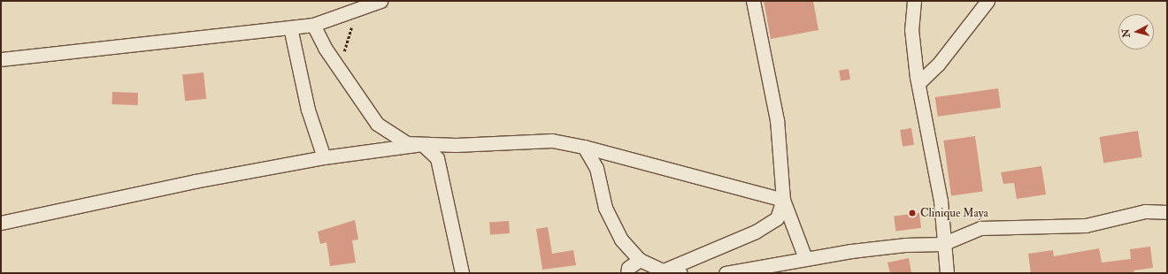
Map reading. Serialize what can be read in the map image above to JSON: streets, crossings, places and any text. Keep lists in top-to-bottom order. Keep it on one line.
{"places":["Clinique Maya"],"north":"left"}
